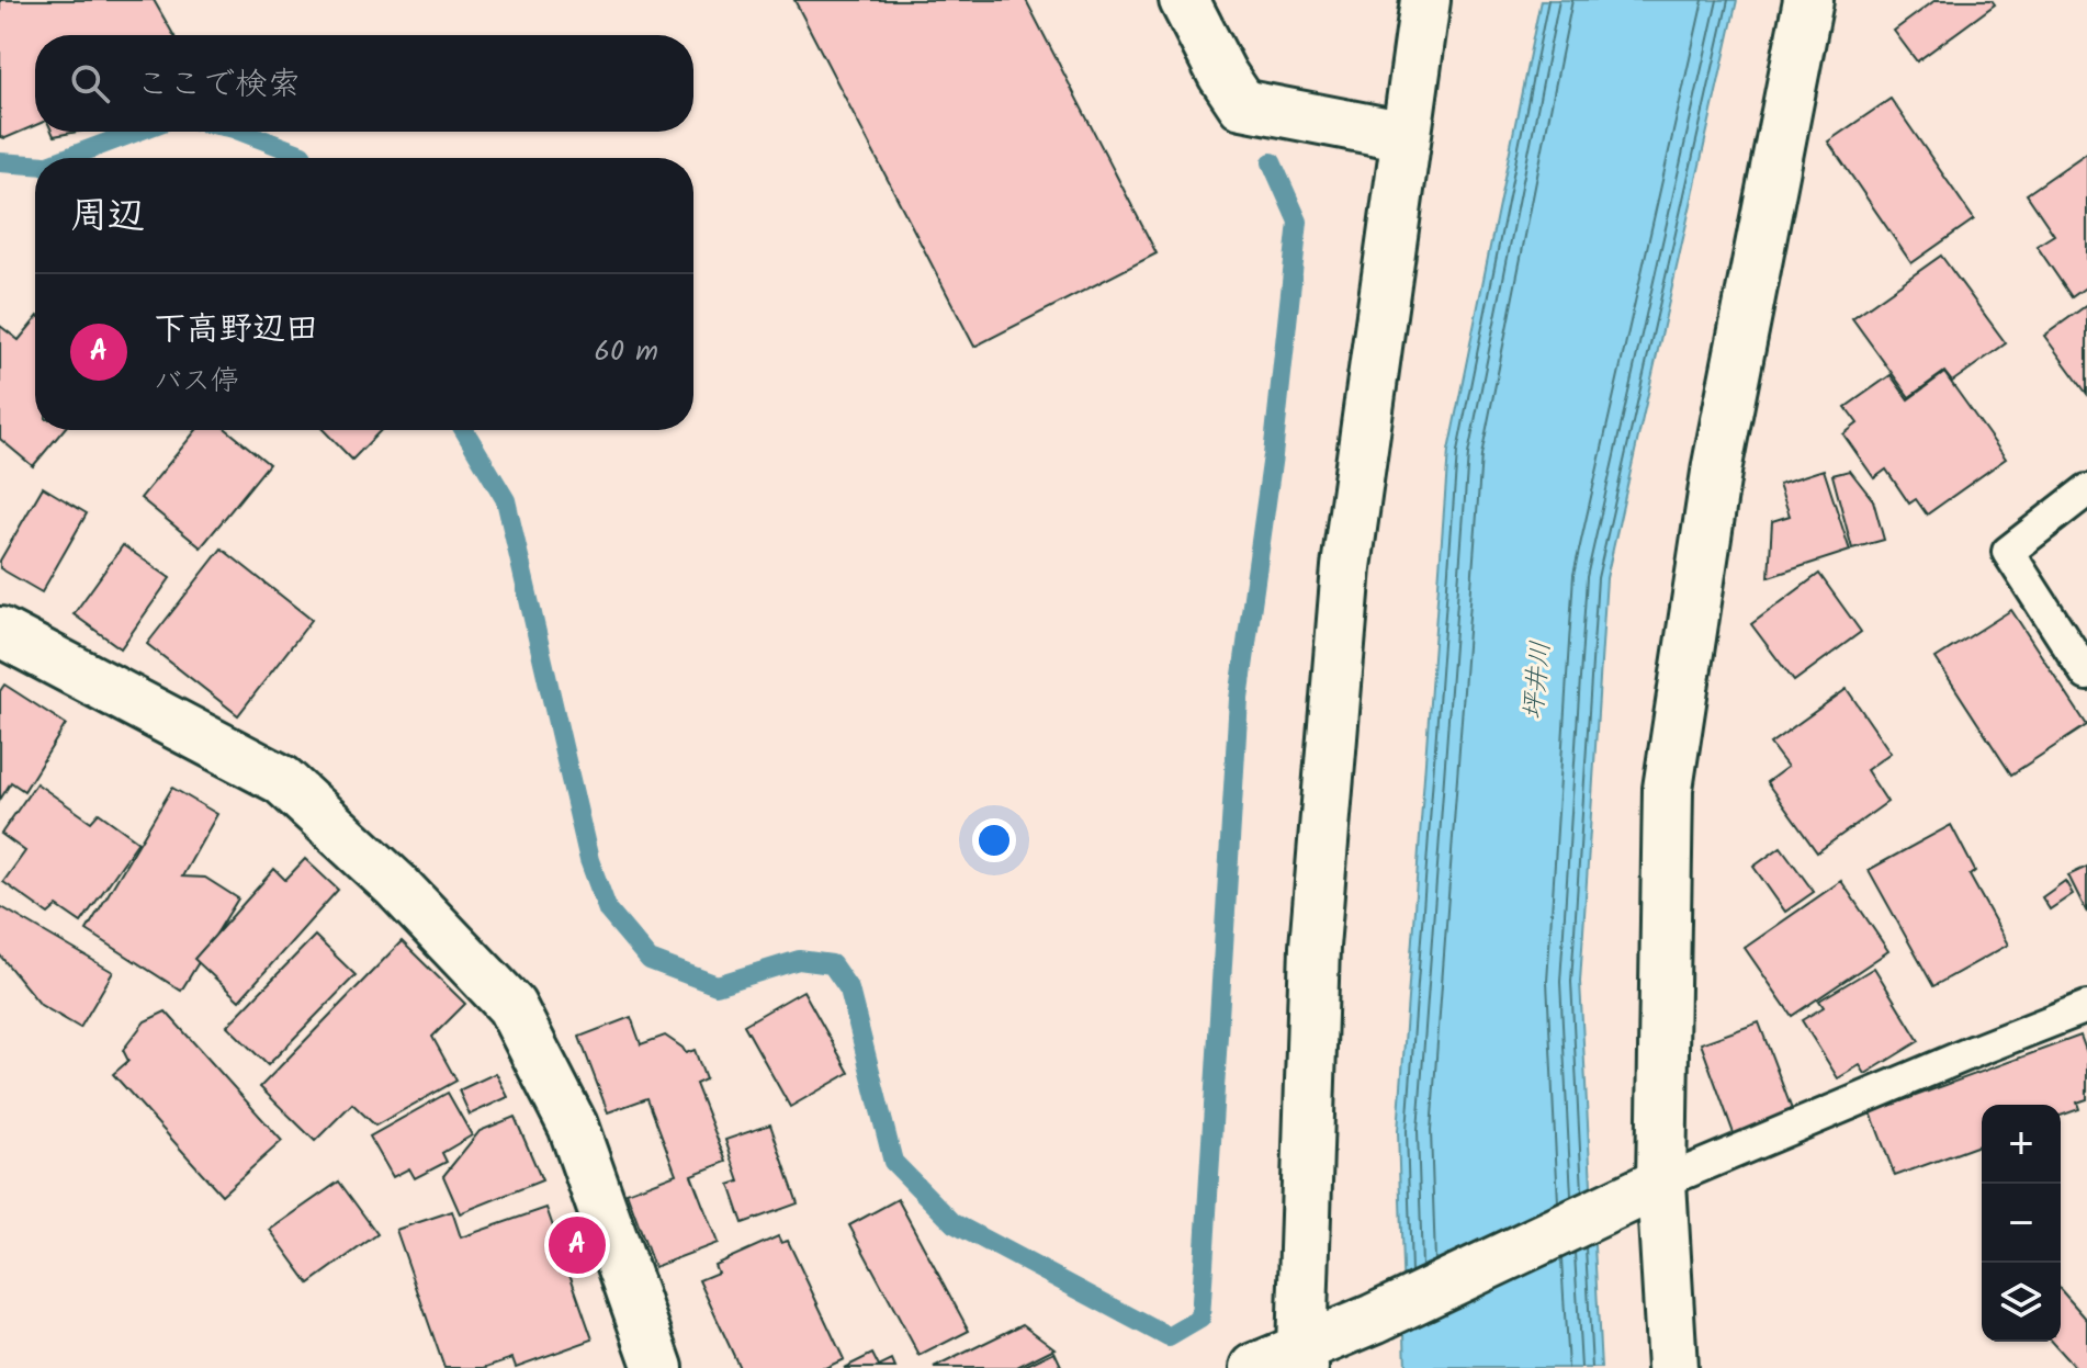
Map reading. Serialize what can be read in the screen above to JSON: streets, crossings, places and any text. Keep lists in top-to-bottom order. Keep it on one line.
{"water":["坪井川"],"page":{"search":"ここで検索","heading":"周辺","list":[{"mark":"A","name":"下高野辺田","note":"バス停","value":"60 m"}],"map_buttons":["+","−"],"pins":"A"}}
